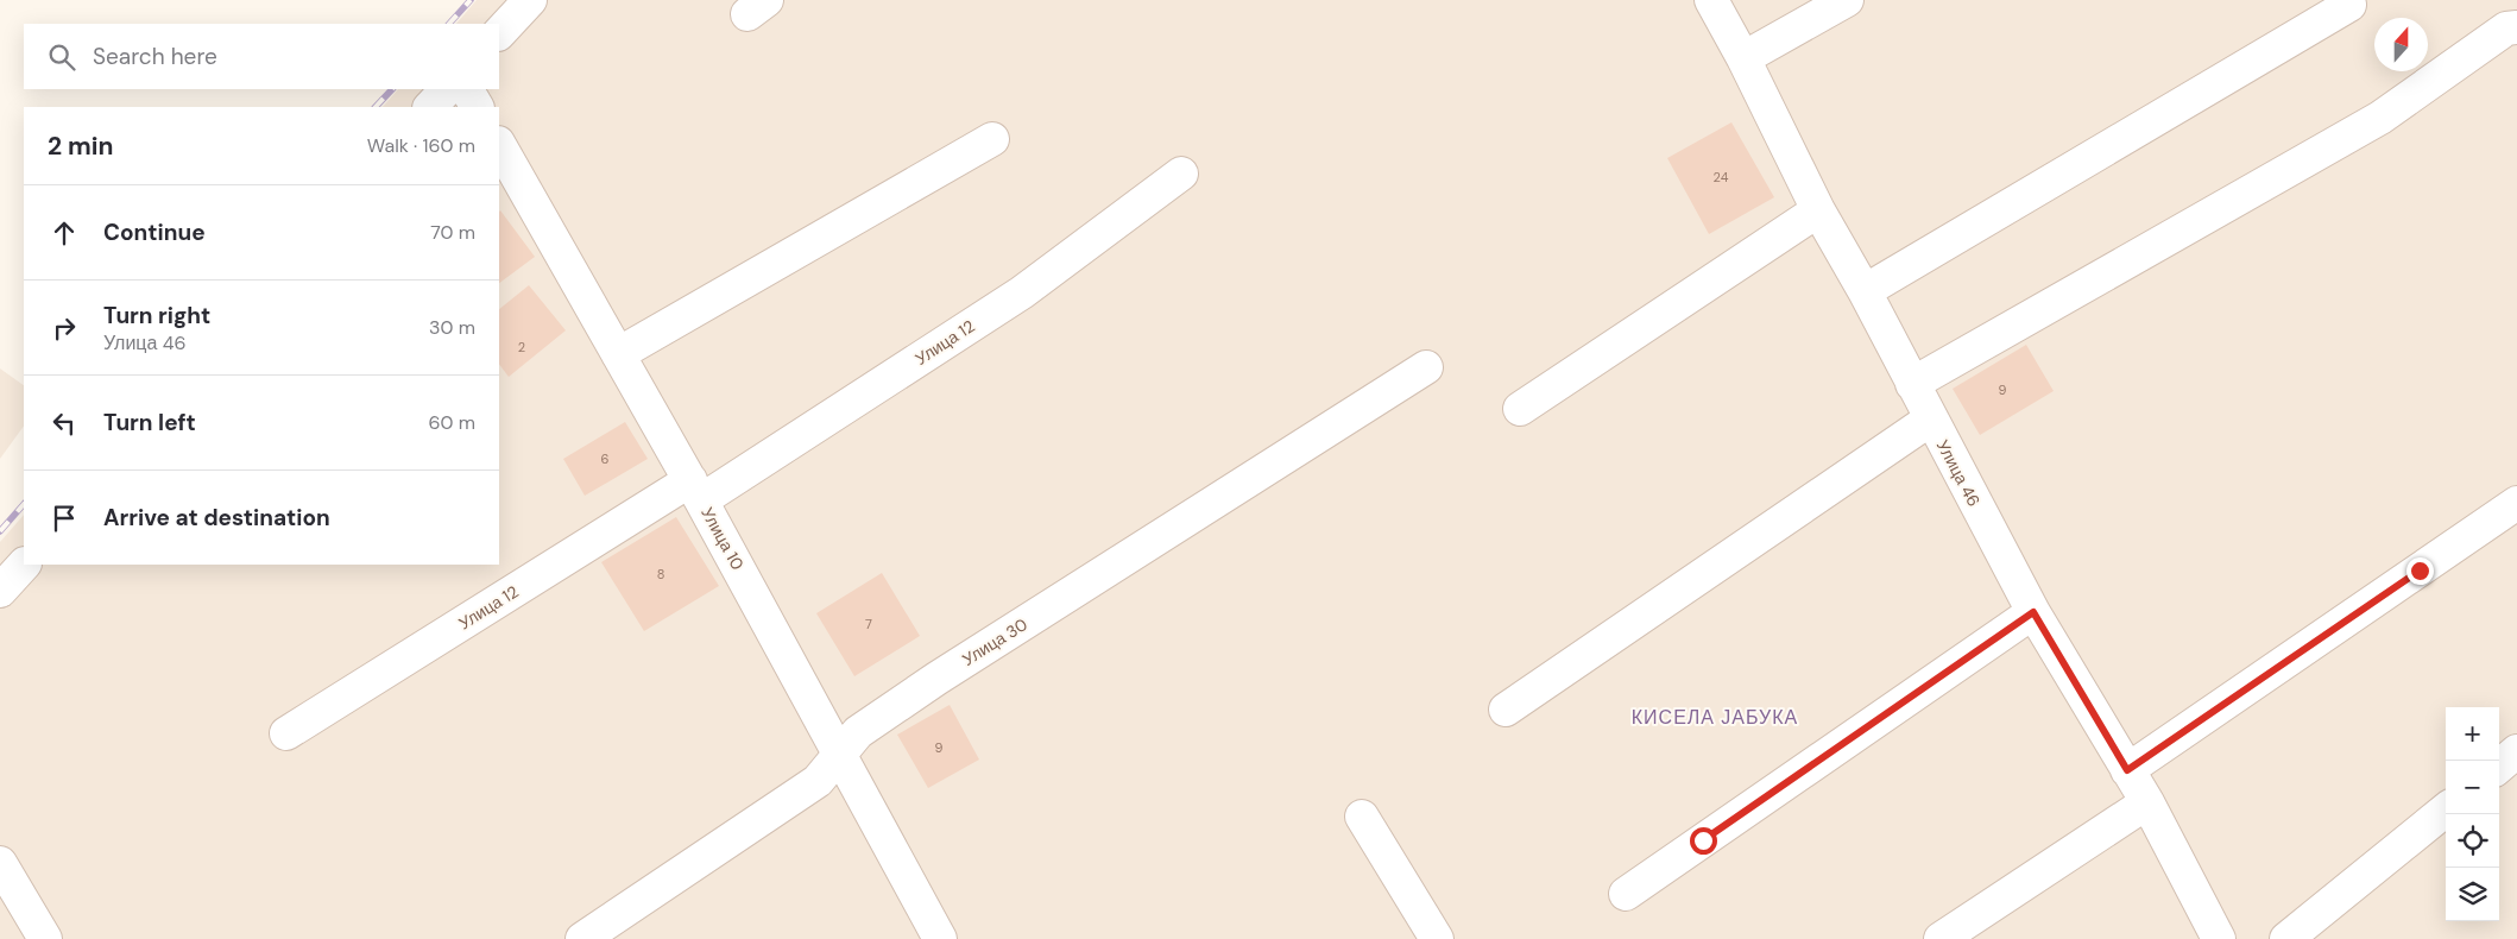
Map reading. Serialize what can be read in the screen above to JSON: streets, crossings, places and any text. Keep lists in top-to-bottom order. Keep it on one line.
{"streets":{"street":["Улица 12","Улица 46","Улица 10","Улица 30"]},"crossings":[["Улица 12","Улица 10"],["Улица 10","Улица 30"]],"districts":["КИСЕЛА ЈАБУКА"],"house_numbers":["24","2","9","6","8","7","9"],"north":"top","page":{"search":"Search here","heading":["2 min","Walk · 160 m"],"list":[["Continue","70 m"],["Turn right","Улица 46","30 m"],["Turn left","60 m"],"Arrive at destination"],"map_buttons":["+","−"]}}
